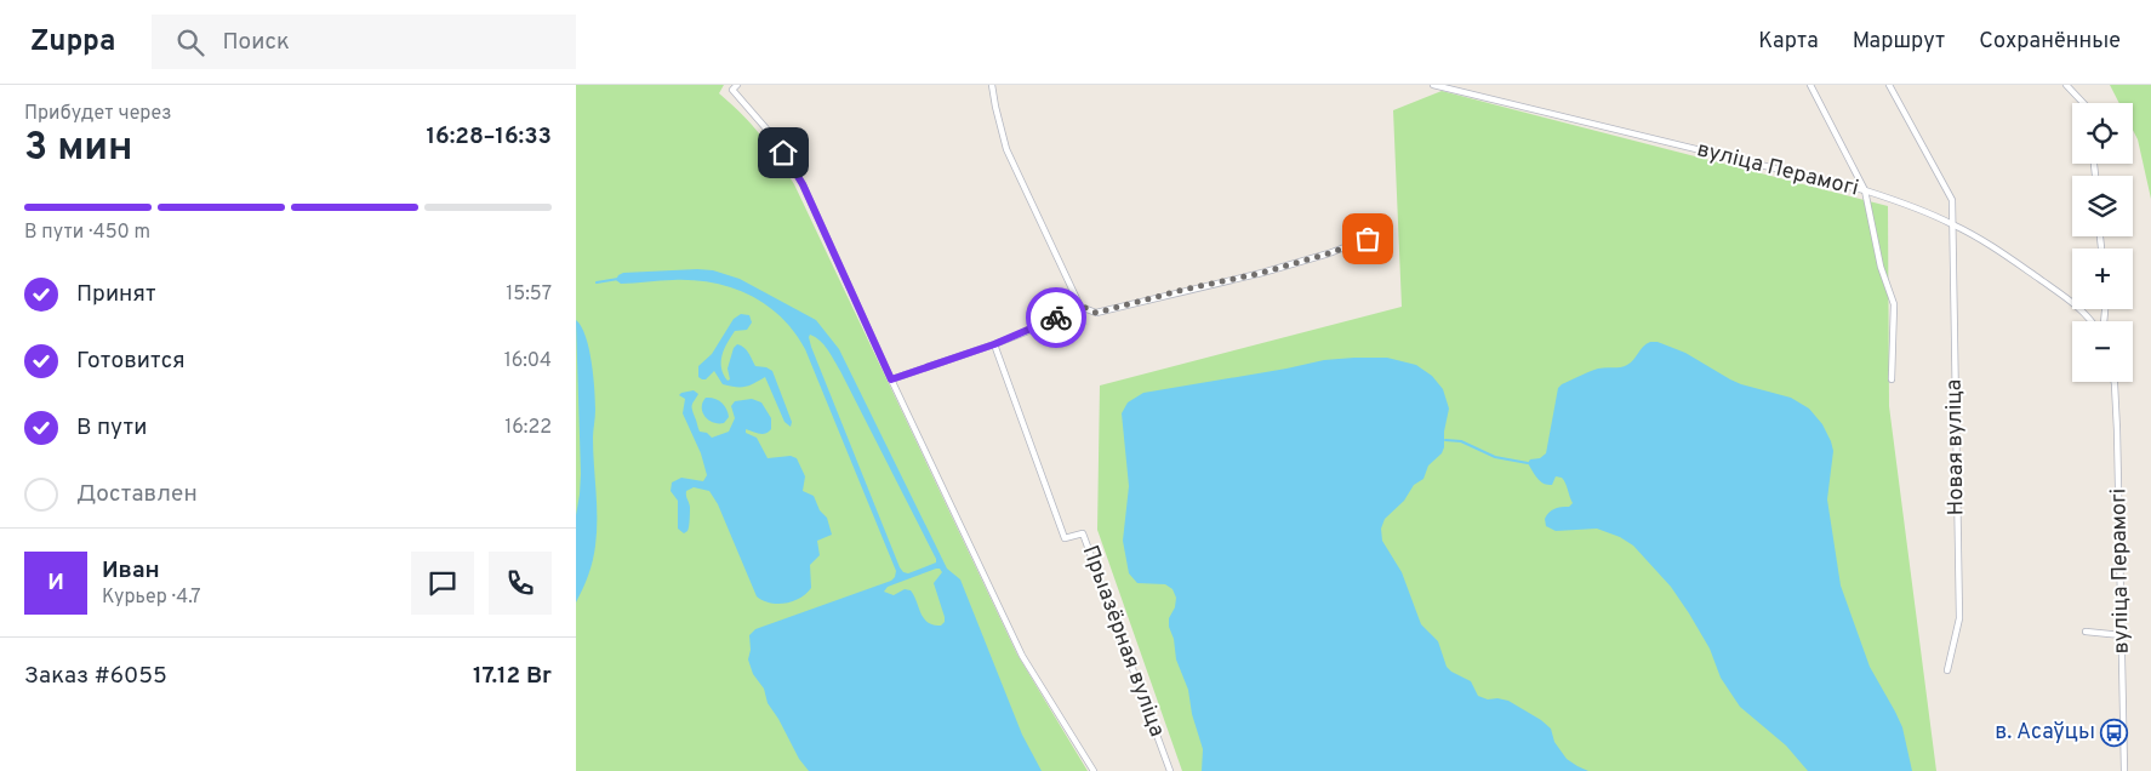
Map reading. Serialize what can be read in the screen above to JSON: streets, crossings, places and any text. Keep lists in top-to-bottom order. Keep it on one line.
{"streets":{"street":["вуліца Перамогі","Новая вуліца","Прыазёрная вуліца"]},"crossings":[["вуліца Перамогі","Новая вуліца"]],"places":{"bus stop":["в. Асаўцы"]},"page":{"header":"Zuppa","search":"Поиск","nav":["Карта","Маршрут","Сохранённые"],"heading":["3 мин","Прибудет через","16:28–16:33"],"panel":["Иван","Курьер · 4.7","Заказ #6055","17.12 Br"],"map_buttons":["+","−"],"bar":"В пути · 450 m","list":[["Принят","15:57"],["Готовится","16:04"],["В пути","16:22"],"Доставлен"],"round":"И"}}
